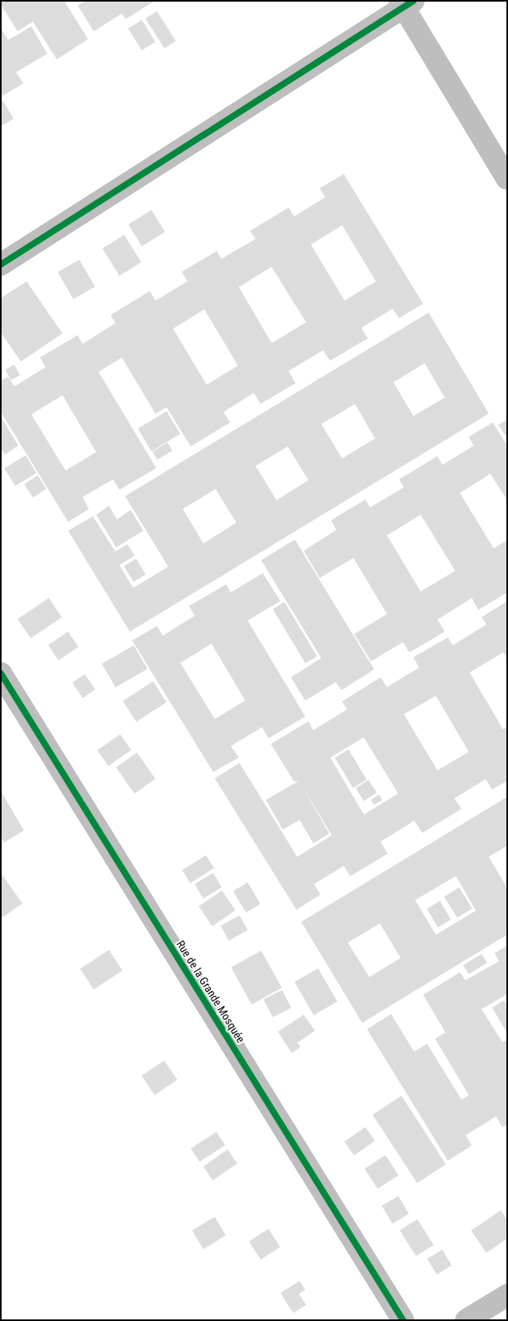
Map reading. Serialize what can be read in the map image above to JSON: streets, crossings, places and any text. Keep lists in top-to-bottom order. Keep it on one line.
{"streets":{"street":["Rue de la Grande Mosquée"]}}
